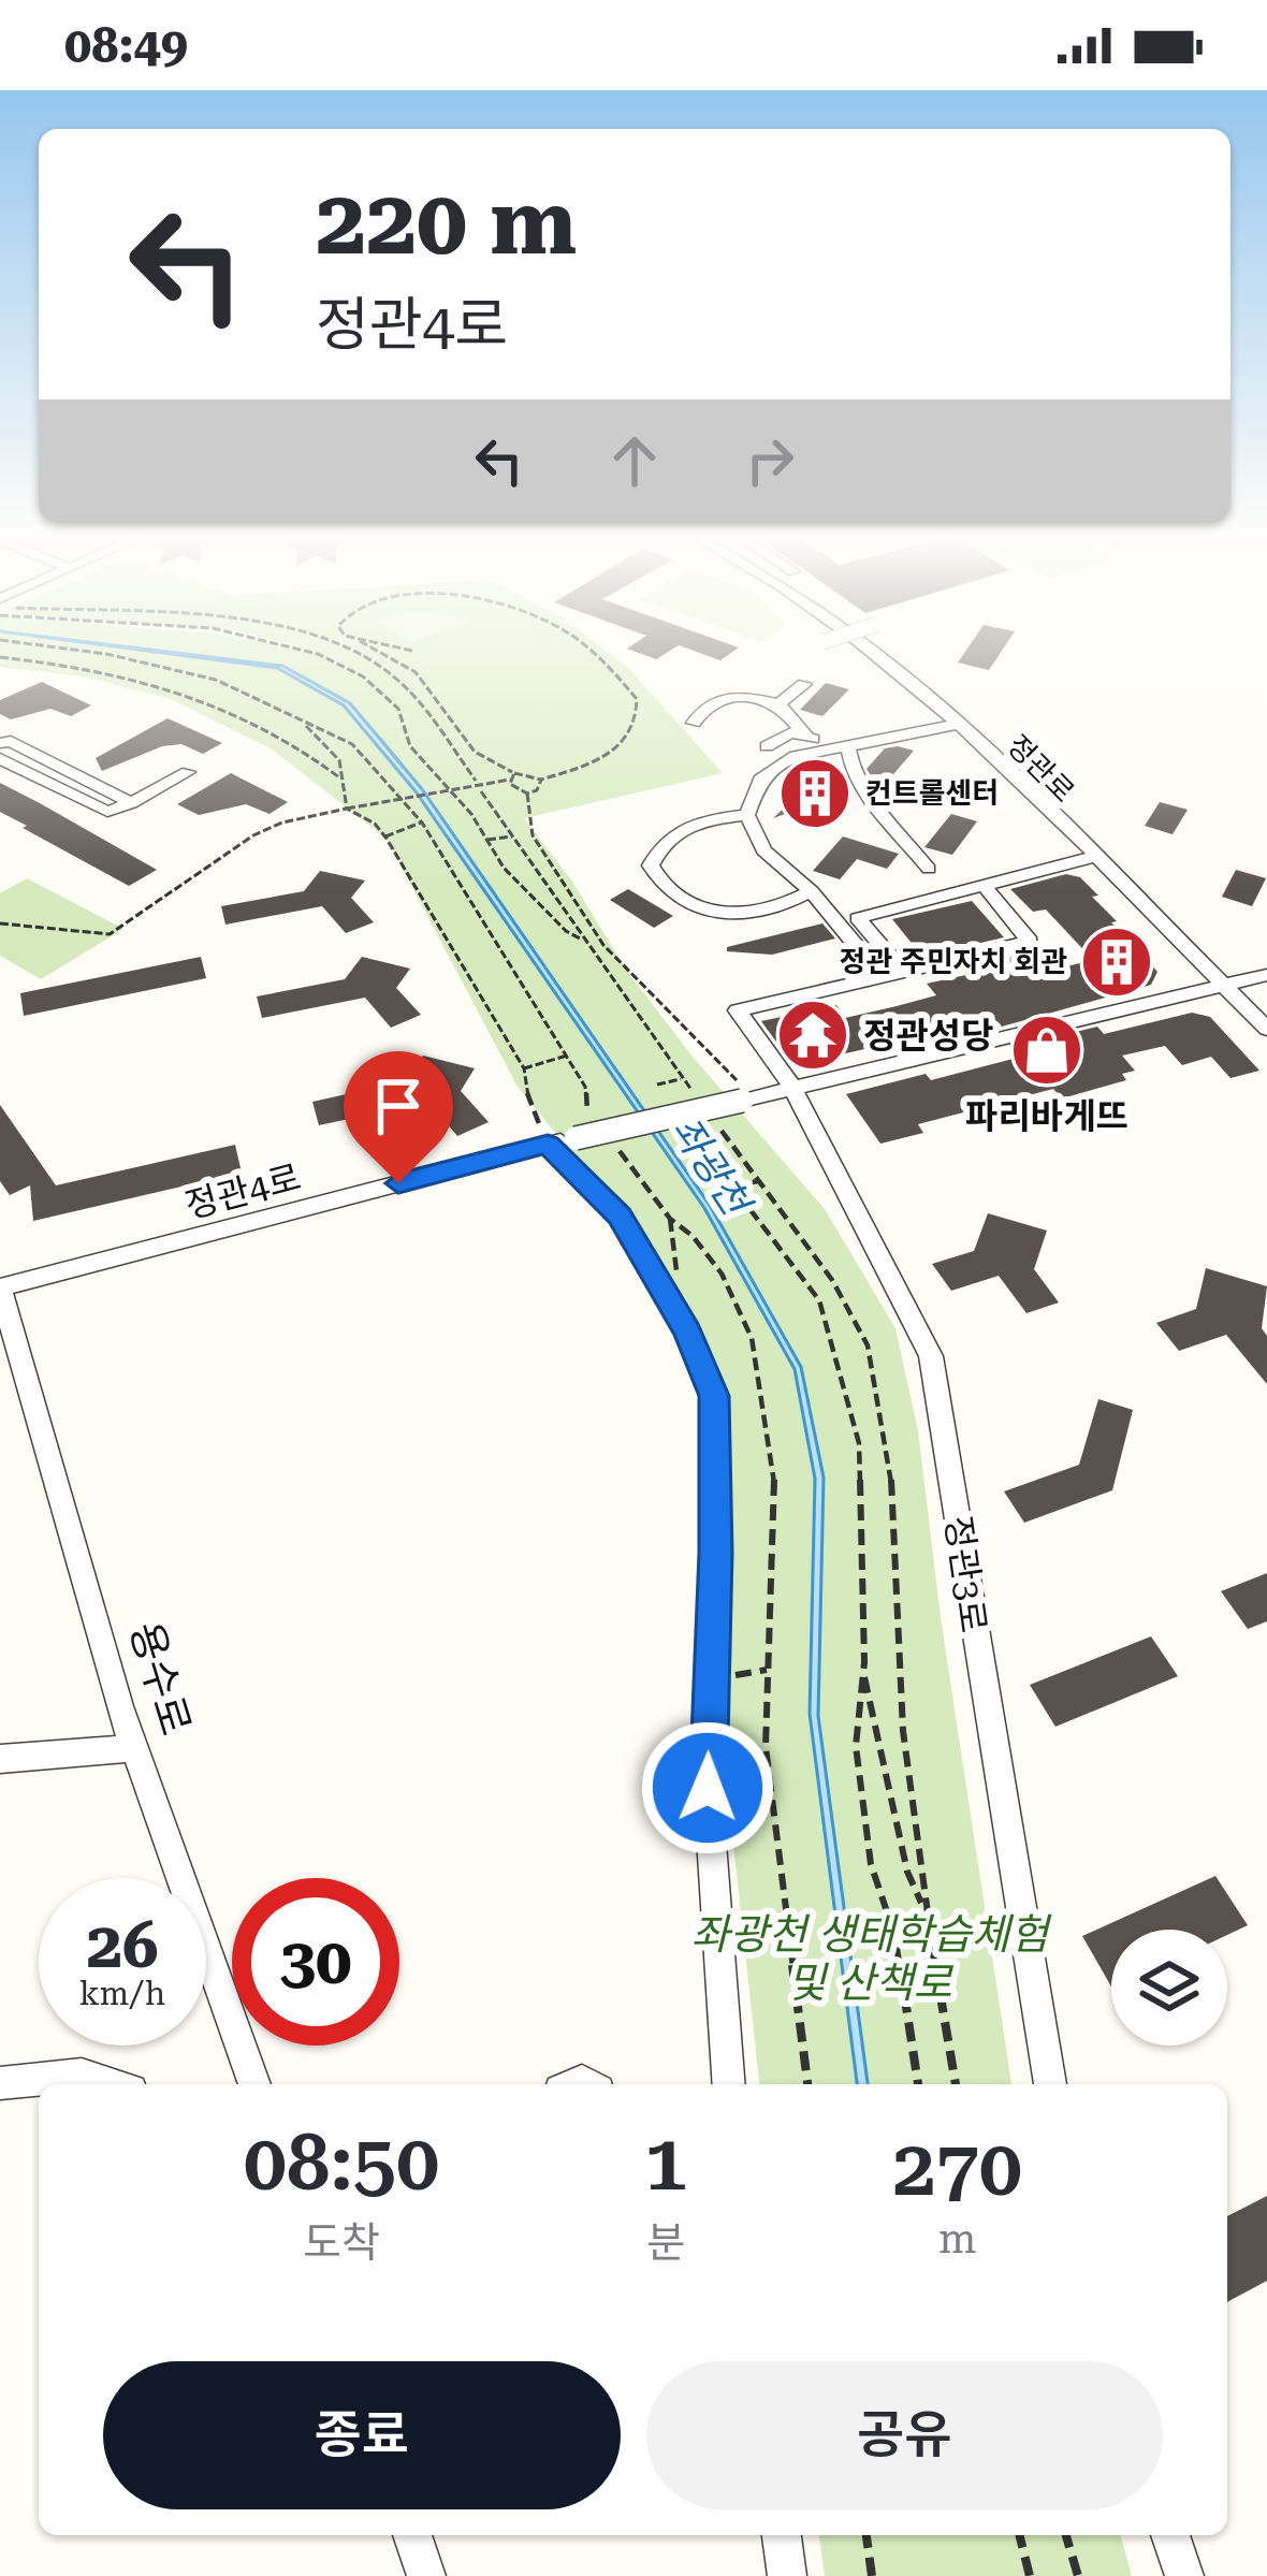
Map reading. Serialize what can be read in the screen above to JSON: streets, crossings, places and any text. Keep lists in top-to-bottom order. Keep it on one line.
{"streets":{"street":["정관로","정관4로","정관3로","용수로"]},"crossings":[["정관4로","용수로"]],"water":["좌광천"],"parks":["좌광천 생태학습체험 및 산책로"],"places":{"building":["컨트롤센터","정관 주민자치 회관"],"temple":["정관성당"],"shop":["파리바게뜨"]},"page":{"status":"08:49","turn":["220 m","정관4로"],"speed":"26 km/h","limit":"30","eta":["08:50","도착","1","분","270","m"],"buttons":["종료","공유"]}}
